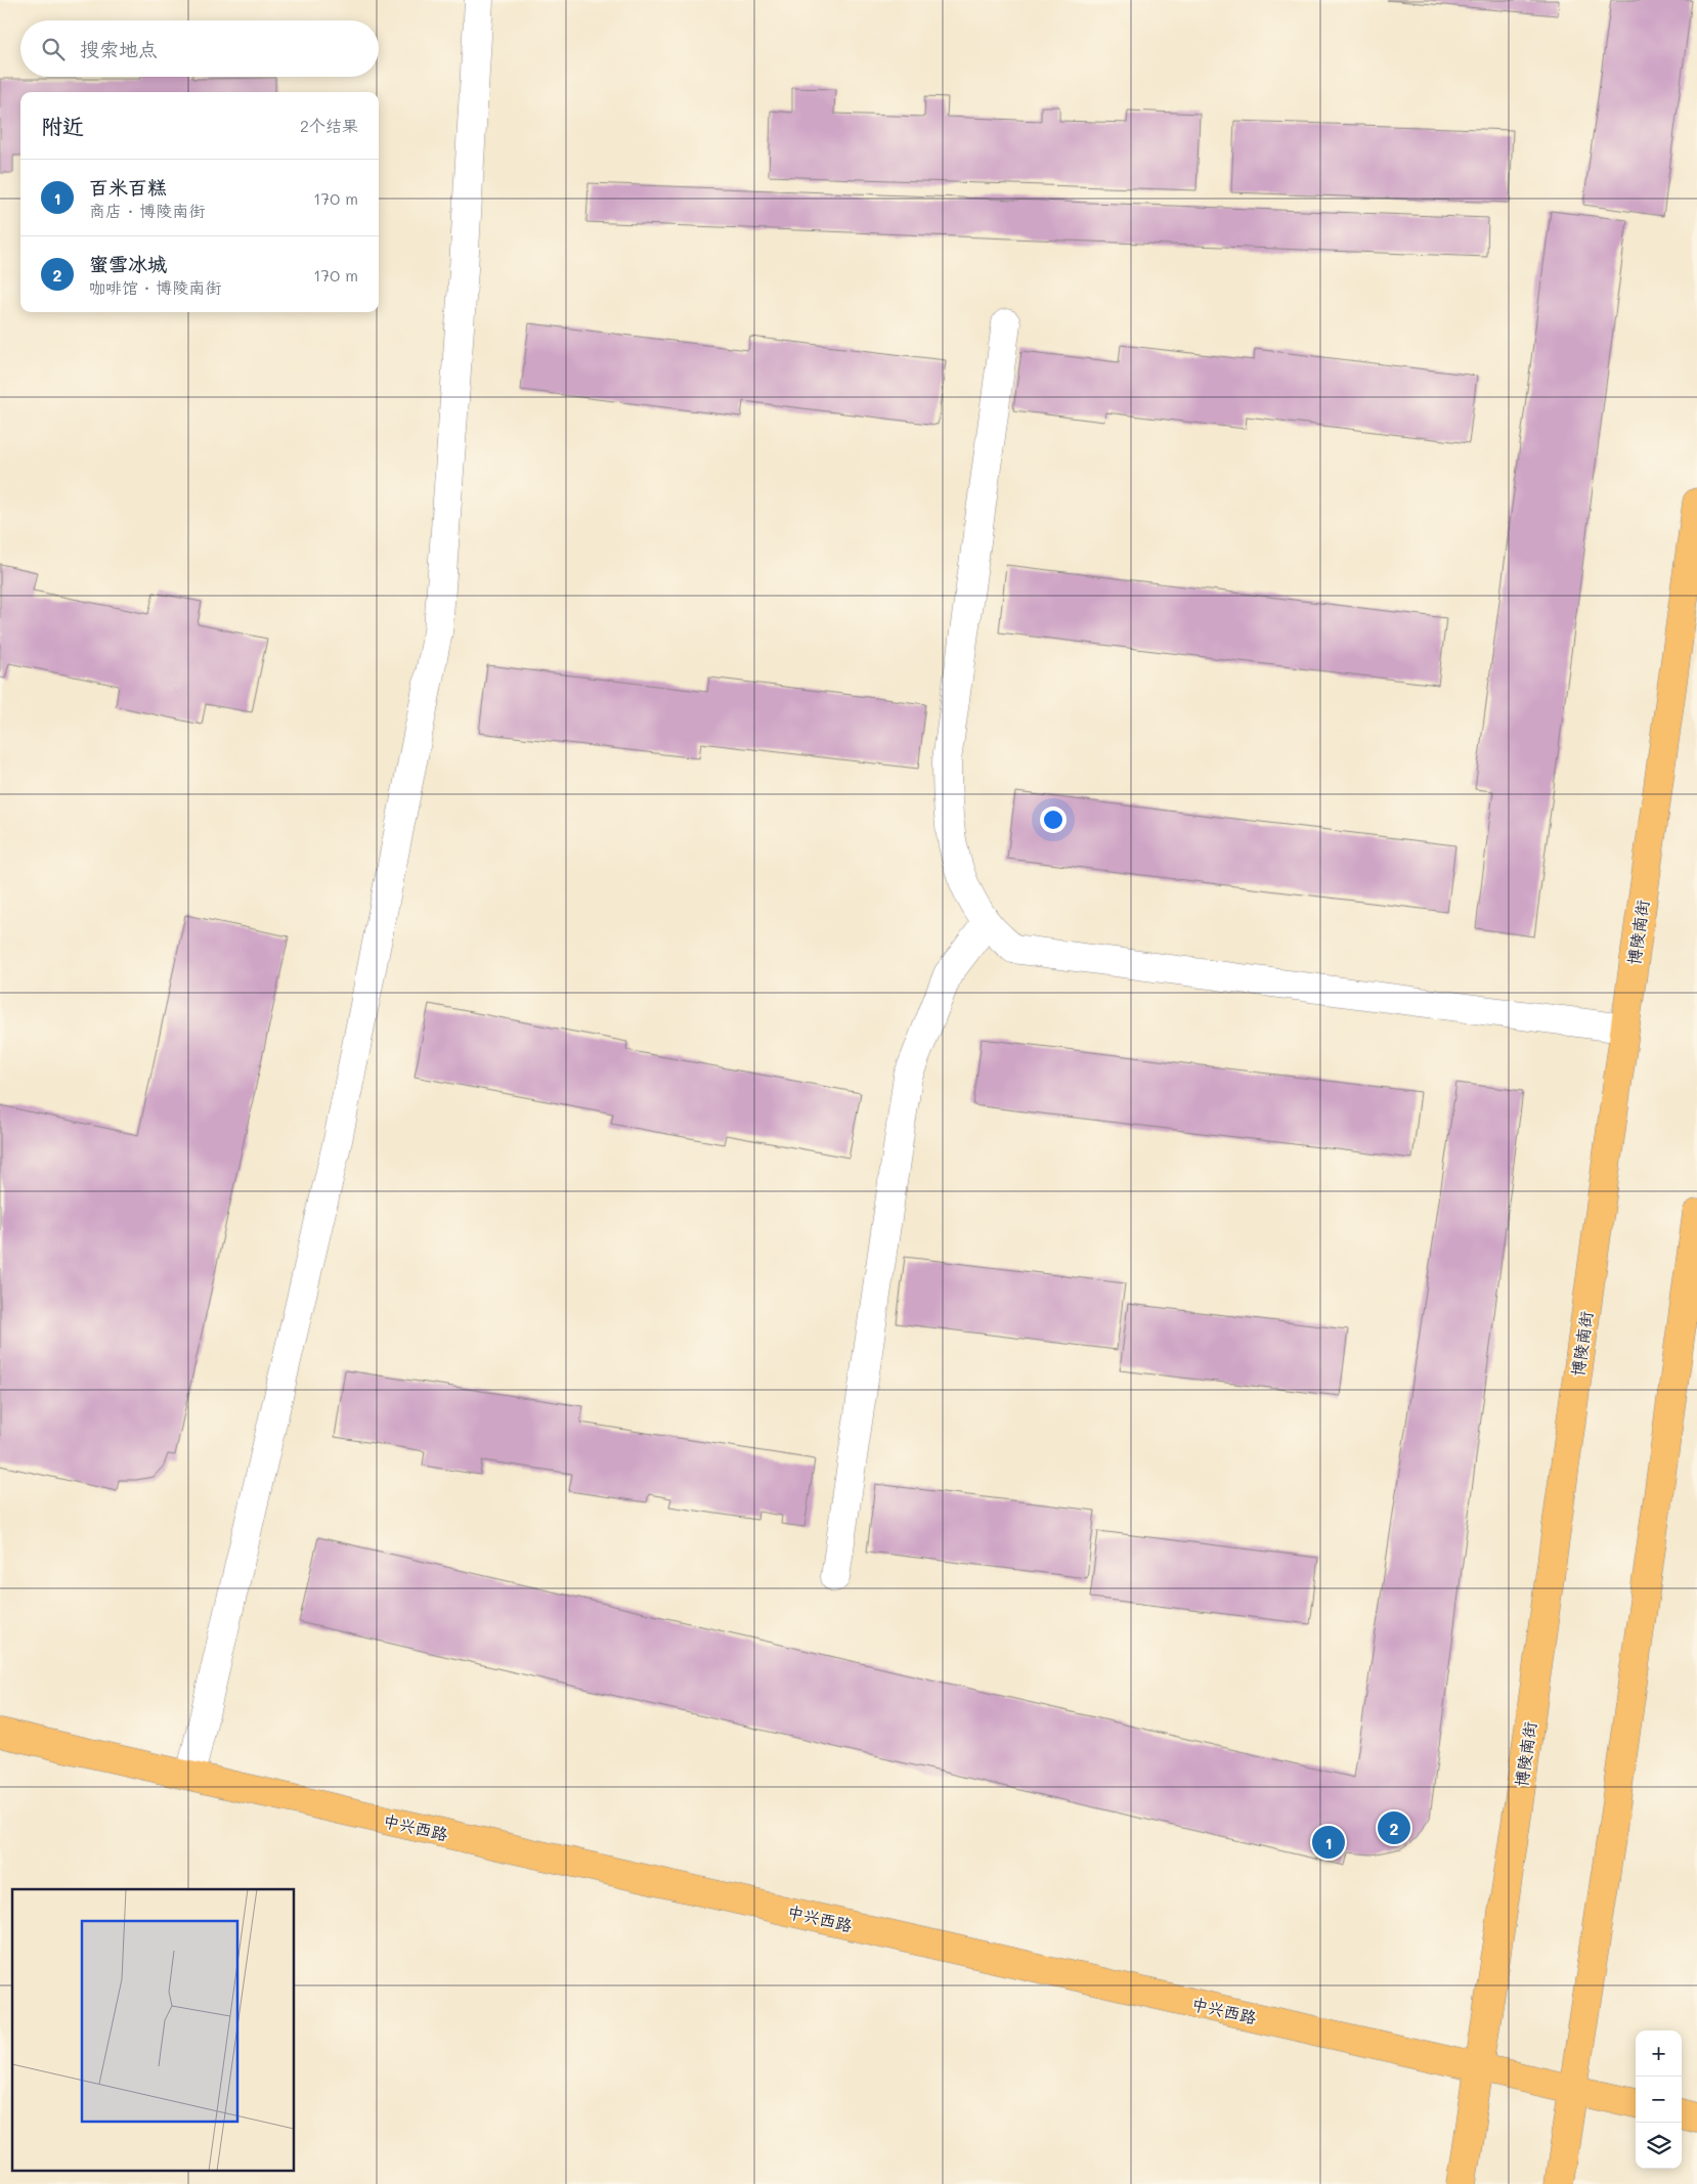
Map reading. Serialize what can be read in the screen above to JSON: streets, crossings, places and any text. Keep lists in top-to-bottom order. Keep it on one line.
{"streets":{"main road":["博陵南街","中兴西路"]},"crossings":[["博陵南街","中兴西路"]],"page":{"search":"搜索地点","heading":["附近","2个结果"],"list":[{"mark":"1","name":"百米百糕","note":"商店 · 博陵南街","value":"170 m"},{"mark":"2","name":"蜜雪冰城","note":"咖啡馆 · 博陵南街","value":"170 m"}],"pins":["2","1"],"map_buttons":["+","−"]}}
